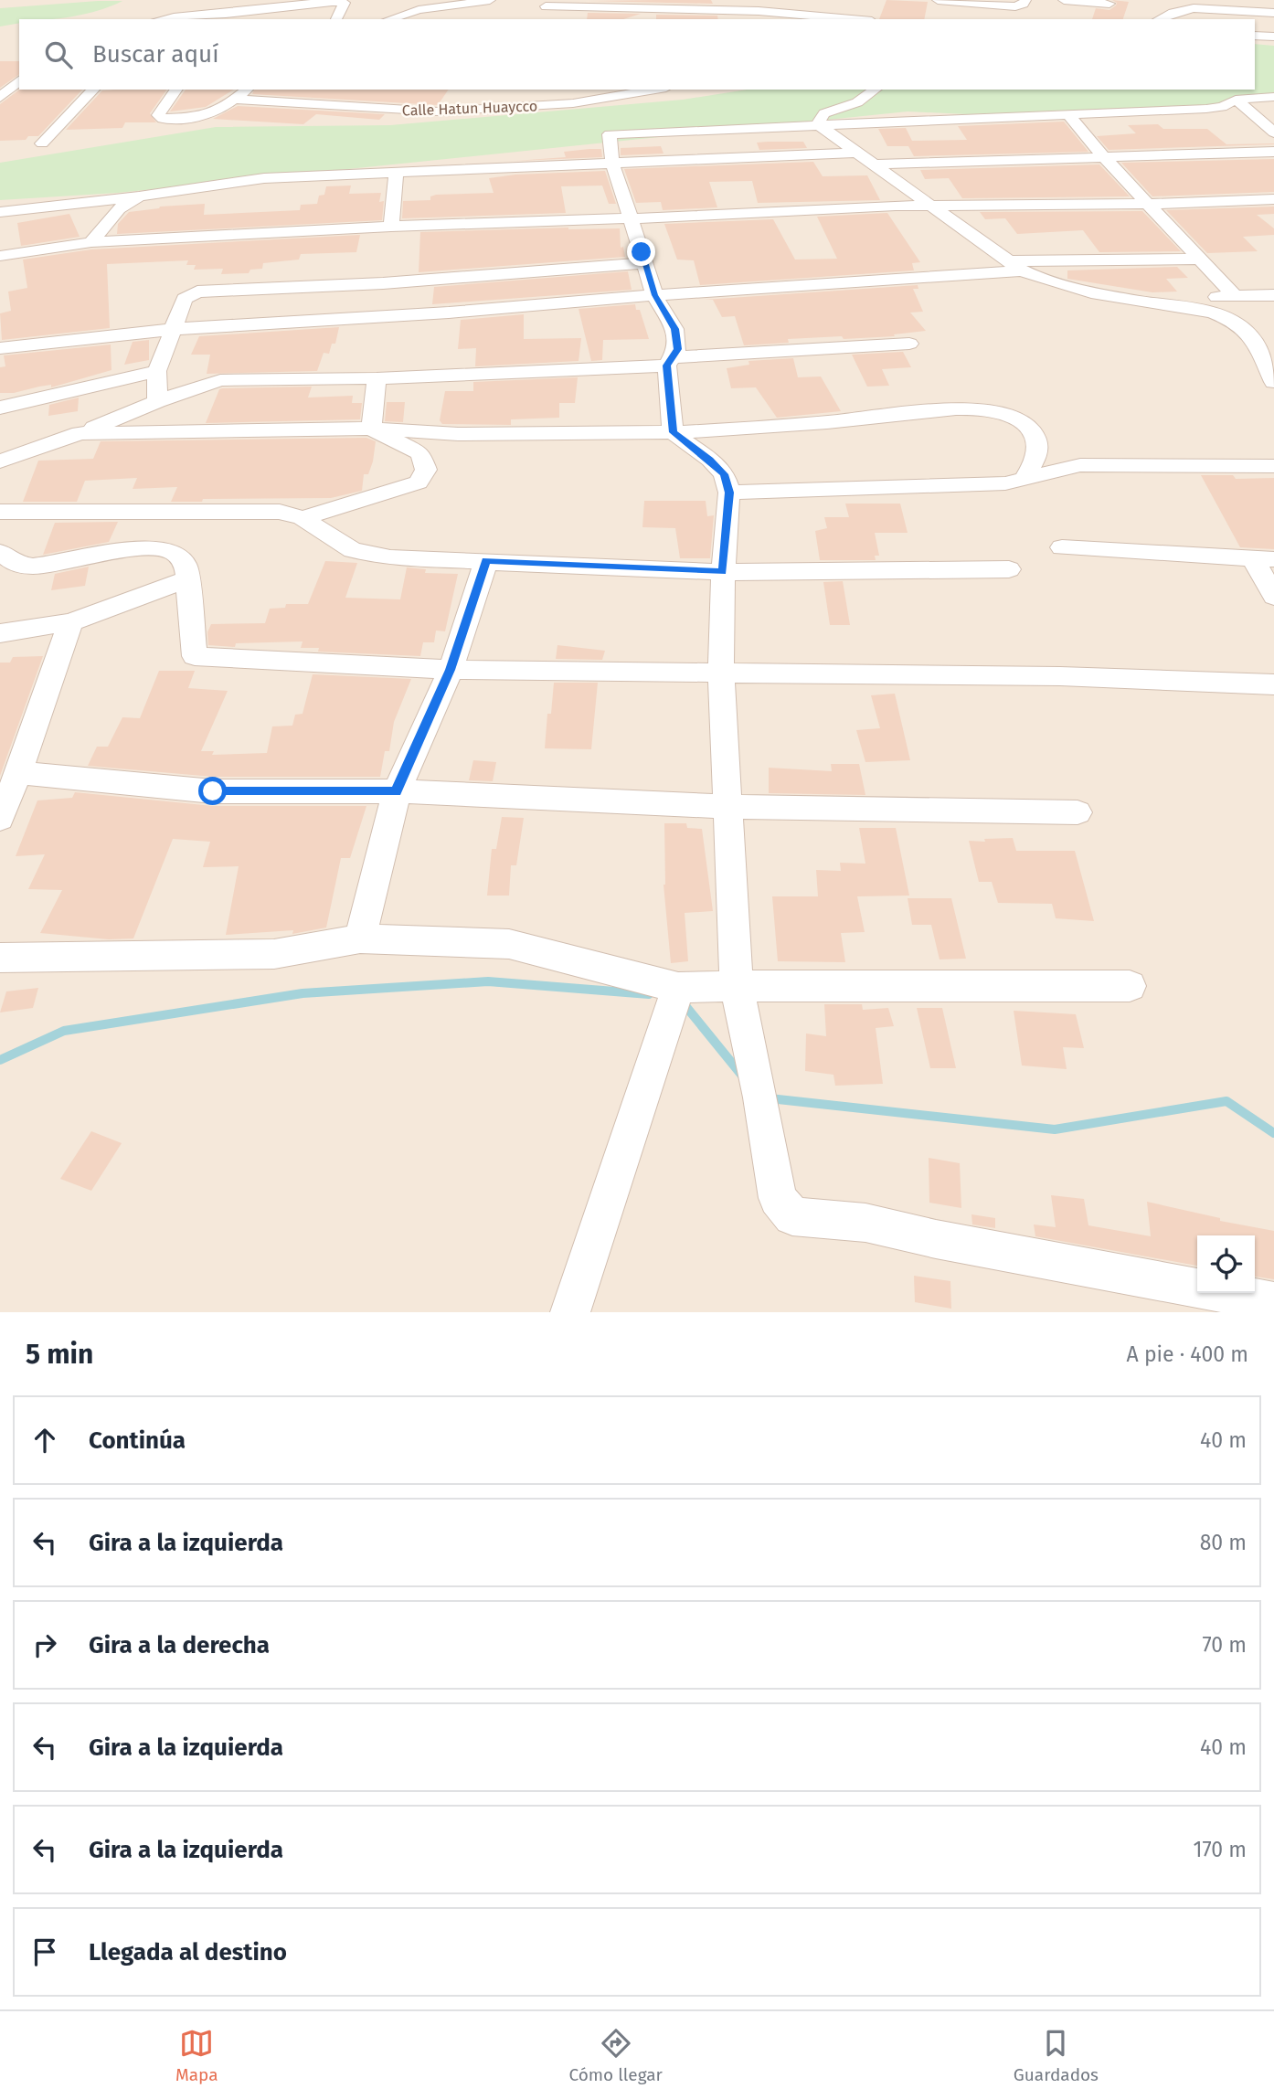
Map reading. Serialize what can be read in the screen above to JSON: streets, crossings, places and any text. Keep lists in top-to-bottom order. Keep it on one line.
{"streets":{"street":["Calle Hatun Huaycco"]},"page":{"search":"Buscar aquí","heading":["5 min","A pie · 400 m"],"list":[["Continúa","40 m"],["Gira a la izquierda","80 m"],["Gira a la derecha","70 m"],["Gira a la izquierda","40 m"],["Gira a la izquierda","170 m"],"Llegada al destino"],"nav":["Mapa","Cómo llegar","Guardados"]}}
